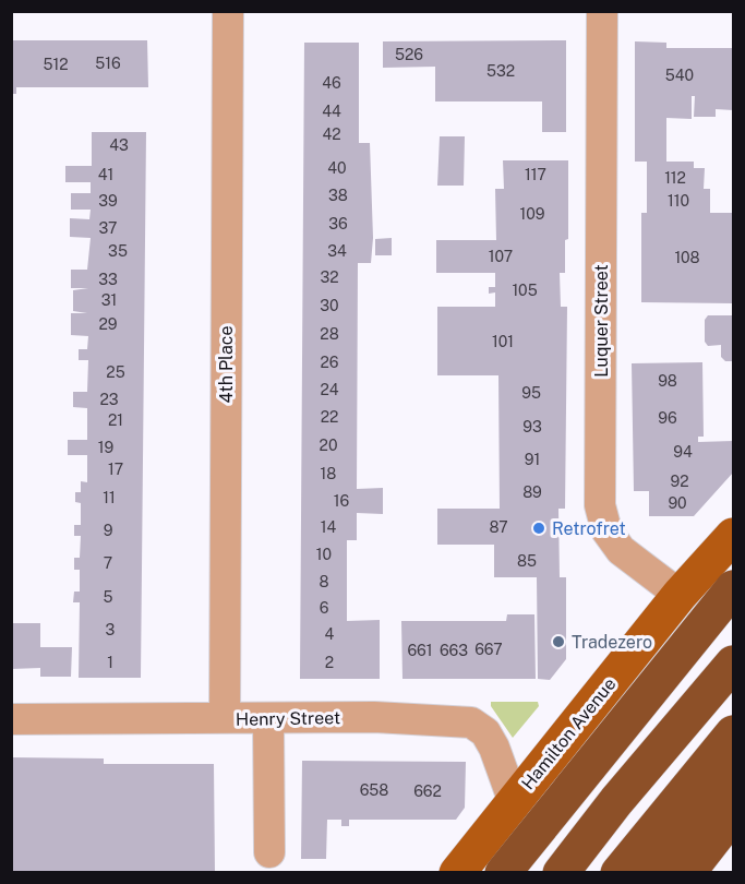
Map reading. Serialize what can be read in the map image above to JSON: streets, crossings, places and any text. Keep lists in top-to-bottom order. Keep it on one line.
{"streets":{"main road":["Hamilton Avenue"],"street":["Luquer Street","4th Place","Henry Street"]},"crossings":[["Luquer Street","Hamilton Avenue"],["4th Place","Henry Street"],["Henry Street","Hamilton Avenue"]],"places":["Retrofret","Tradezero"],"house_numbers":["526","516","512","532","540","46","44","42","43","40","41","117","112","38","39","110","109","36","37","35","34","107","108","32","33","105","31","30","29","28","101","26","25","98","24","95","23","22","96","21","93","20","19","94","91","17","18","92","89","11","16","90","14","87","9","10","85","7","8","5","6","3","4","667","661","663","1","2","658","662"]}
